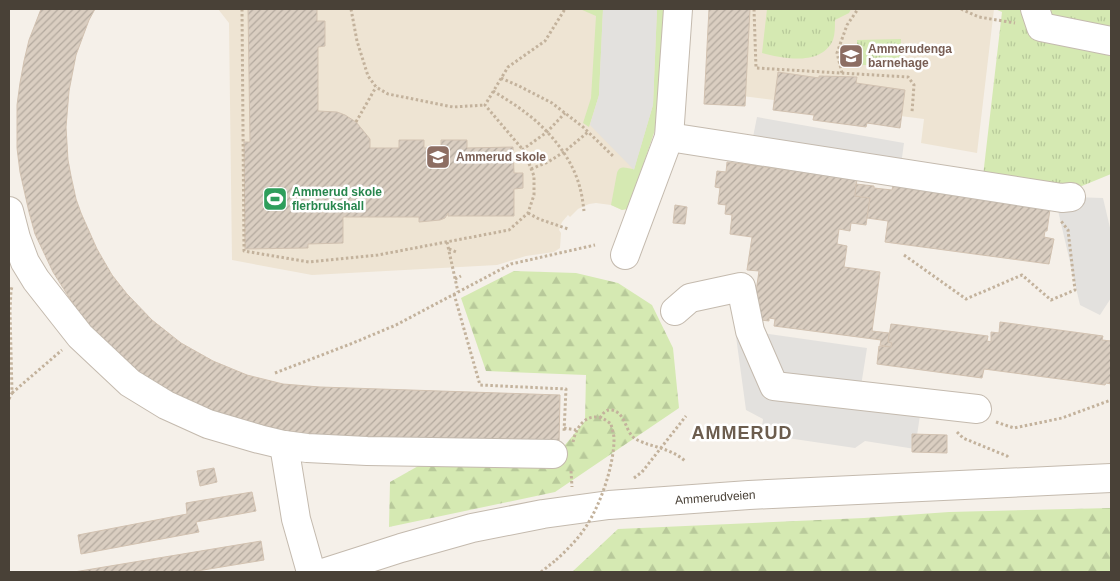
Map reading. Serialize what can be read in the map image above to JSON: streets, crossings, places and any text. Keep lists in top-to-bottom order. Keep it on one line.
{"streets":{"street":["Ammerudveien"]},"districts":["AMMERUD"],"places":{"school or university":["Ammerudenga barnehage","Ammerud skole"],"sports":["Ammerud skole flerbrukshall"]}}
